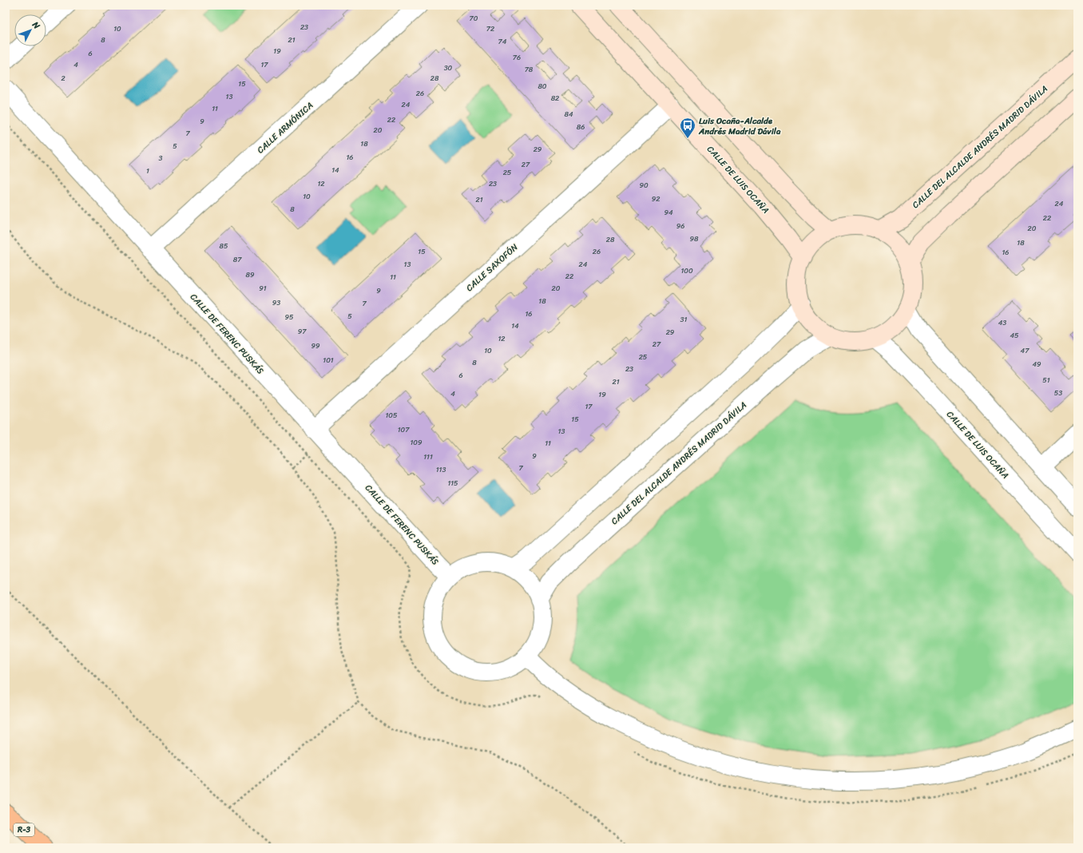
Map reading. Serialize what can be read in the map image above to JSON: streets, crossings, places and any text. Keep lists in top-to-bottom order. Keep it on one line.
{"streets":{"highway":["R-3"],"main road":["CALLE DEL ALCALDE ANDRÉS MADRID DÁVILA","CALLE DE LUIS OCAÑA"],"street":["CALLE ARMÓNICA","CALLE SAXOFÓN","CALLE DE FERENC PUSKÁS"]},"crossings":[["CALLE ARMÓNICA","CALLE DE FERENC PUSKÁS"],["CALLE DEL ALCALDE ANDRÉS MADRID DÁVILA","CALLE DE FERENC PUSKÁS"],["CALLE DE LUIS OCAÑA","CALLE SAXOFÓN"],["CALLE SAXOFÓN","CALLE DE FERENC PUSKÁS"]],"places":{"bus stop":["Luis Ocaña-Alcalde Andrés Madrid Dávila"]},"house_numbers":["70","23","10","72","8","21","74","19","6","76","4","17","30","78","2","28","15","80","26","13","82","24","11","84","22","9","86","20","7","18","5","29","16","3","27","14","1","25","12","23","90","10","92","21","24","8","94","22","96","20","98","28","18","85","15","26","16","87","13","24","100","89","22","11","91","20","9","18","93","7","16","5","95","31","43","14","97","29","45","12","27","99","10","47","25","101","8","49","23","6","51","21","53","4","19","17","105","15","107","13","109","11","9","111","7","113","115"],"north":"top right"}
